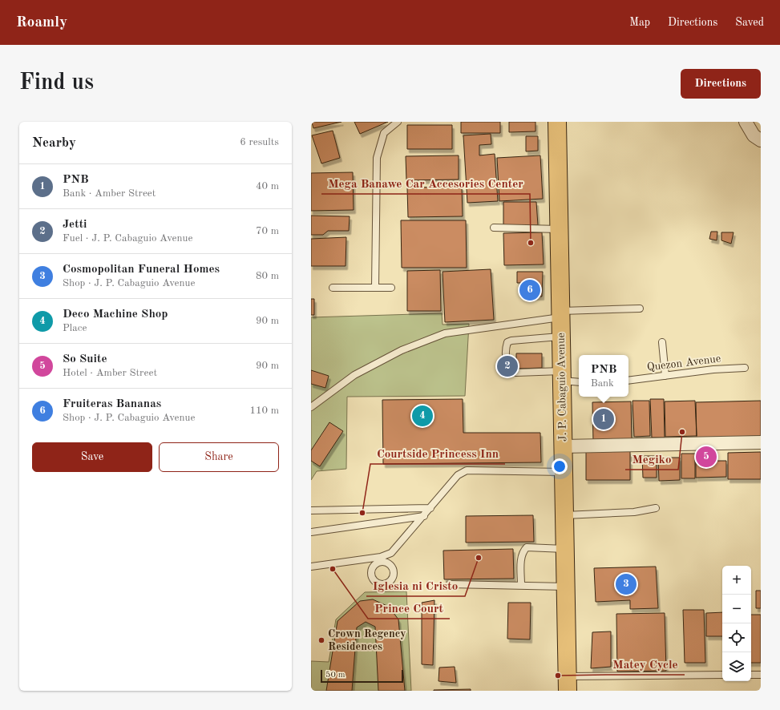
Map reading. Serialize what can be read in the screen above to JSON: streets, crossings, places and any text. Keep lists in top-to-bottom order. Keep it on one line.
{"streets":{"main road":["J. P. Cabaguio Avenue"],"lane":["Quezon Avenue"]},"places":["Mega Banawe Car Accesories Center","Megiko","Courtside Princess Inn","Iglesia ni Cristo","Prince Court","Crown Regency Residences","Matey Cycle"],"scale_bar":"50 m","page":{"header":"Roamly","nav":["Map","Directions","Saved"],"buttons":["Directions",["Save","Share"]],"title":"Find us","heading":["Nearby","6 results"],"list":[{"mark":"1","name":"PNB","note":"Bank · Amber Street","value":"40 m"},{"mark":"2","name":"Jetti","note":"Fuel · J. P. Cabaguio Avenue","value":"70 m"},{"mark":"3","name":"Cosmopolitan Funeral Homes","note":"Shop · J. P. Cabaguio Avenue","value":"80 m"},{"mark":"4","name":"Deco Machine Shop","note":"Place","value":"90 m"},{"mark":"5","name":"So Suite","note":"Hotel · Amber Street","value":"90 m"},{"mark":"6","name":"Fruiteras Bananas","note":"Shop · J. P. Cabaguio Avenue","value":"110 m"}],"pins":["6","2","4","1","5","3"],"popup":["PNB","Bank"],"map_buttons":["+","−"],"scale":"50 m"}}
